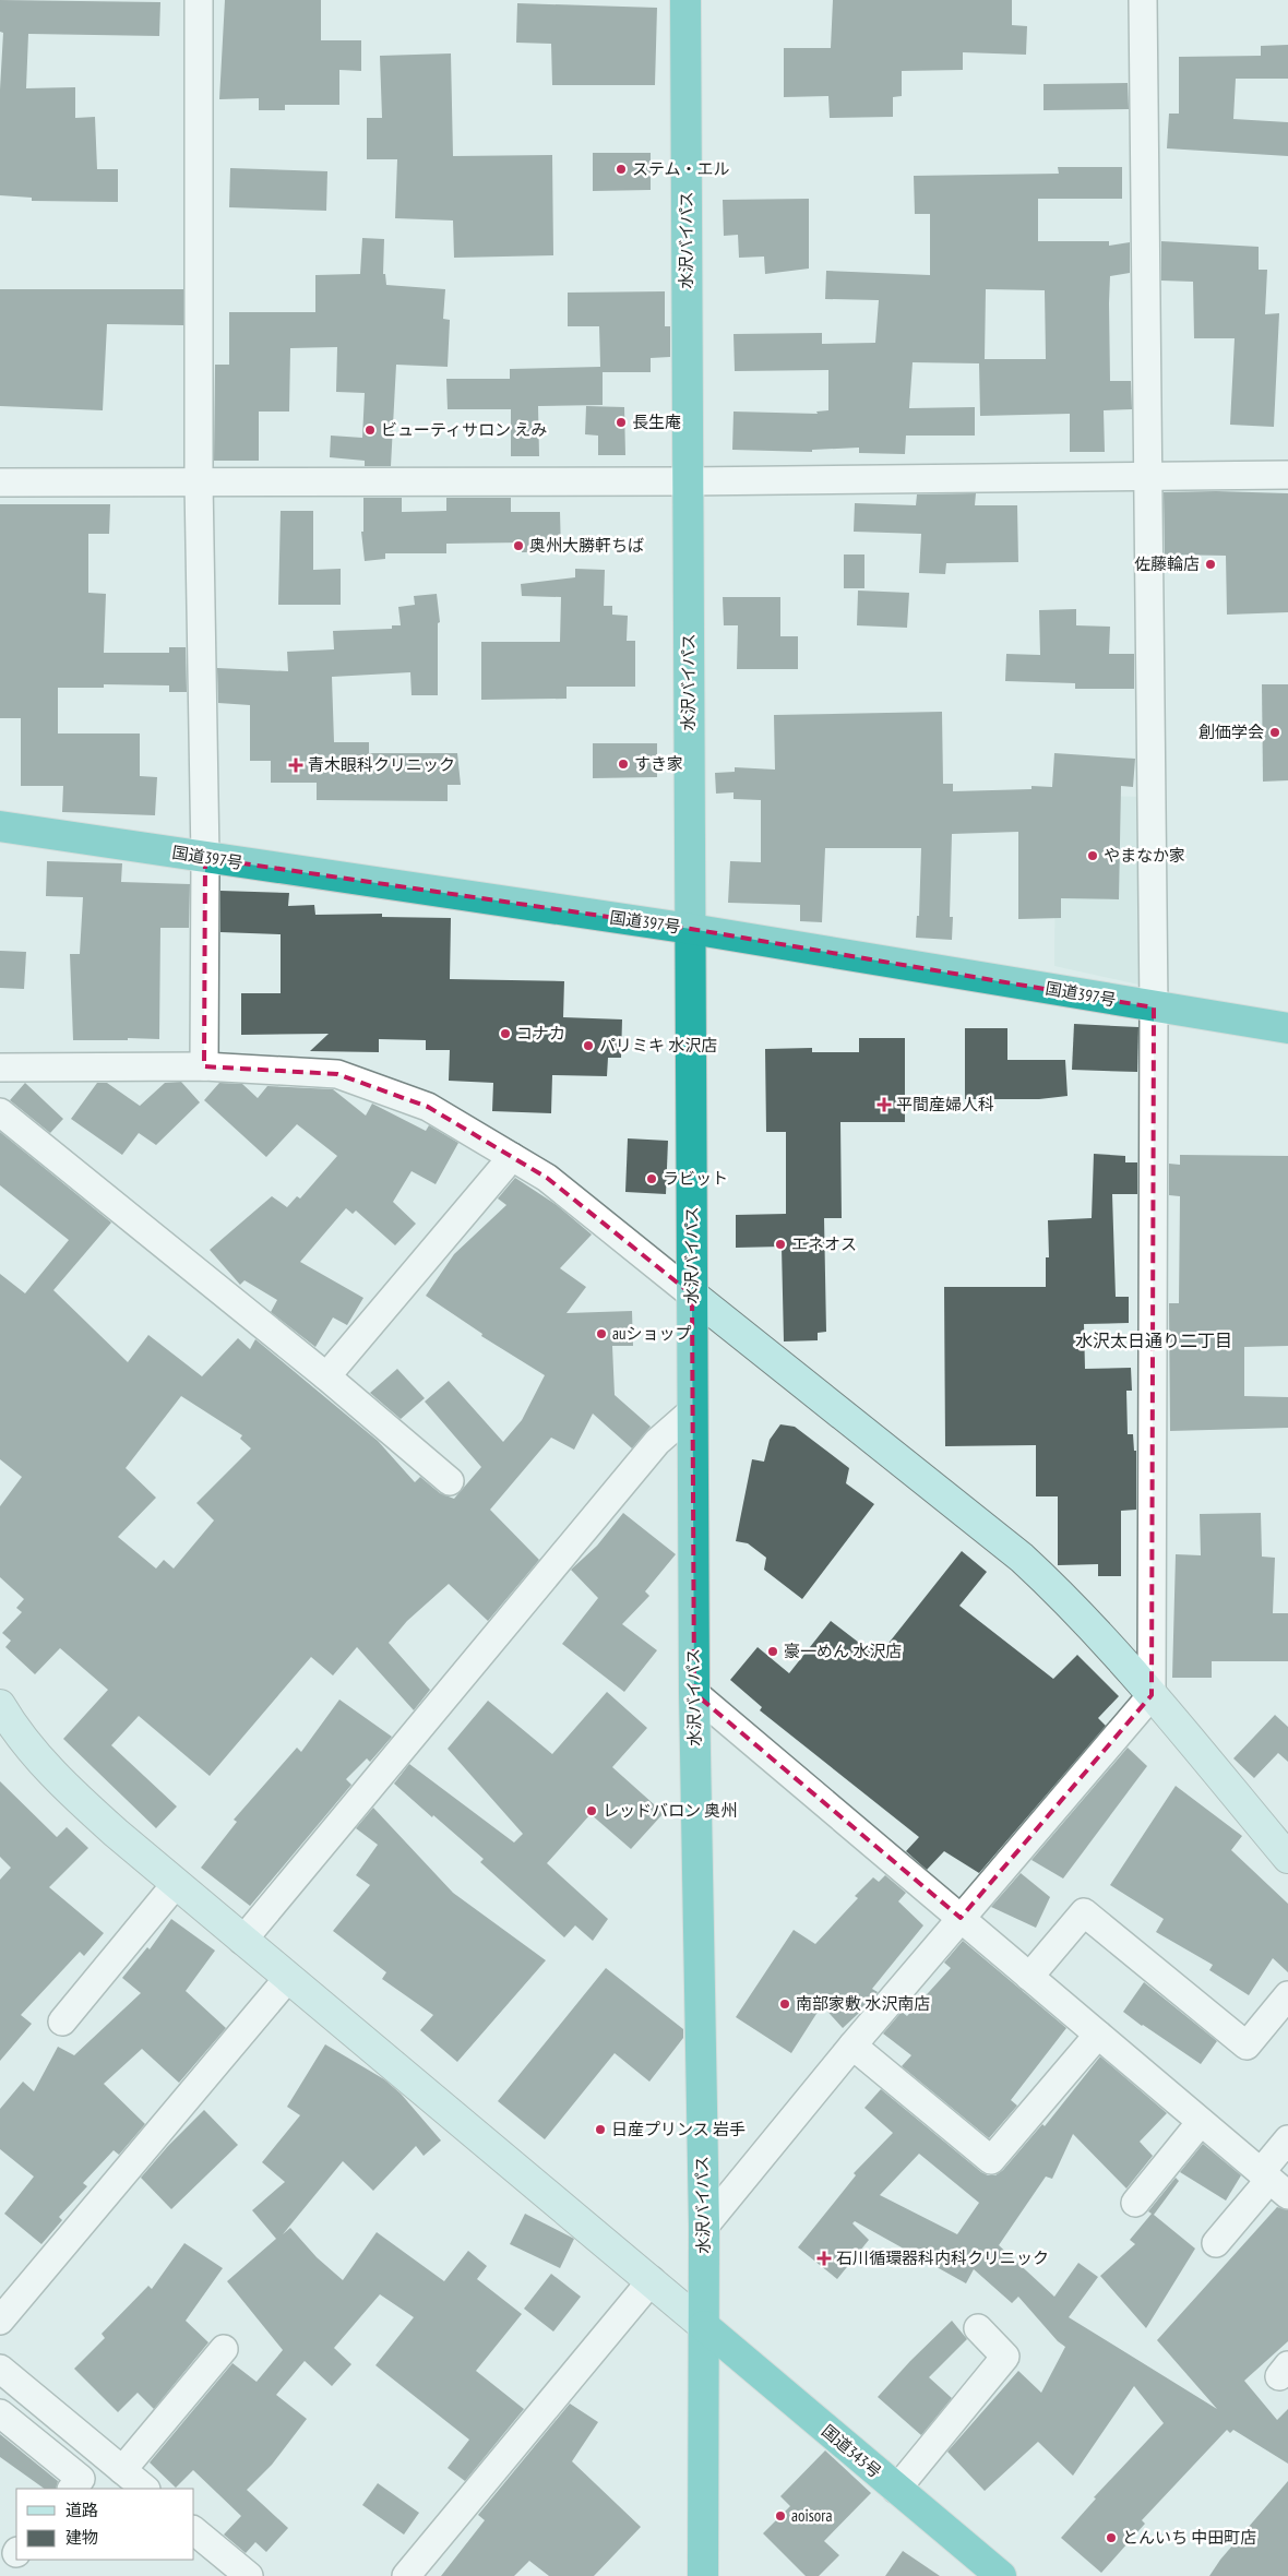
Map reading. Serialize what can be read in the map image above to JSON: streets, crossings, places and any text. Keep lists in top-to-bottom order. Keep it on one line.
{"streets":{"highway":["水沢バイパス","国道397号","国道343号"]},"crossings":[["水沢バイパス","国道397号"],["水沢バイパス","国道343号"]],"districts":["水沢太日通り二丁目"],"places":{"other":["ステム・エル","長生庵","ビューティサロン えみ","奥州大勝軒ちば","佐藤輪店","創価学会","すき家","やまなか家","コナカ","パリミキ 水沢店","ラビット","エネオス","auショップ","豪一めん 水沢店","レッドバロン 奥州","南部家敷 水沢南店","日産プリンス 岩手","aoisora","とんいち 中田町店"],"health":["青木眼科クリニック","平間産婦人科","石川循環器科内科クリニック"]},"legend":["道路","建物"]}
